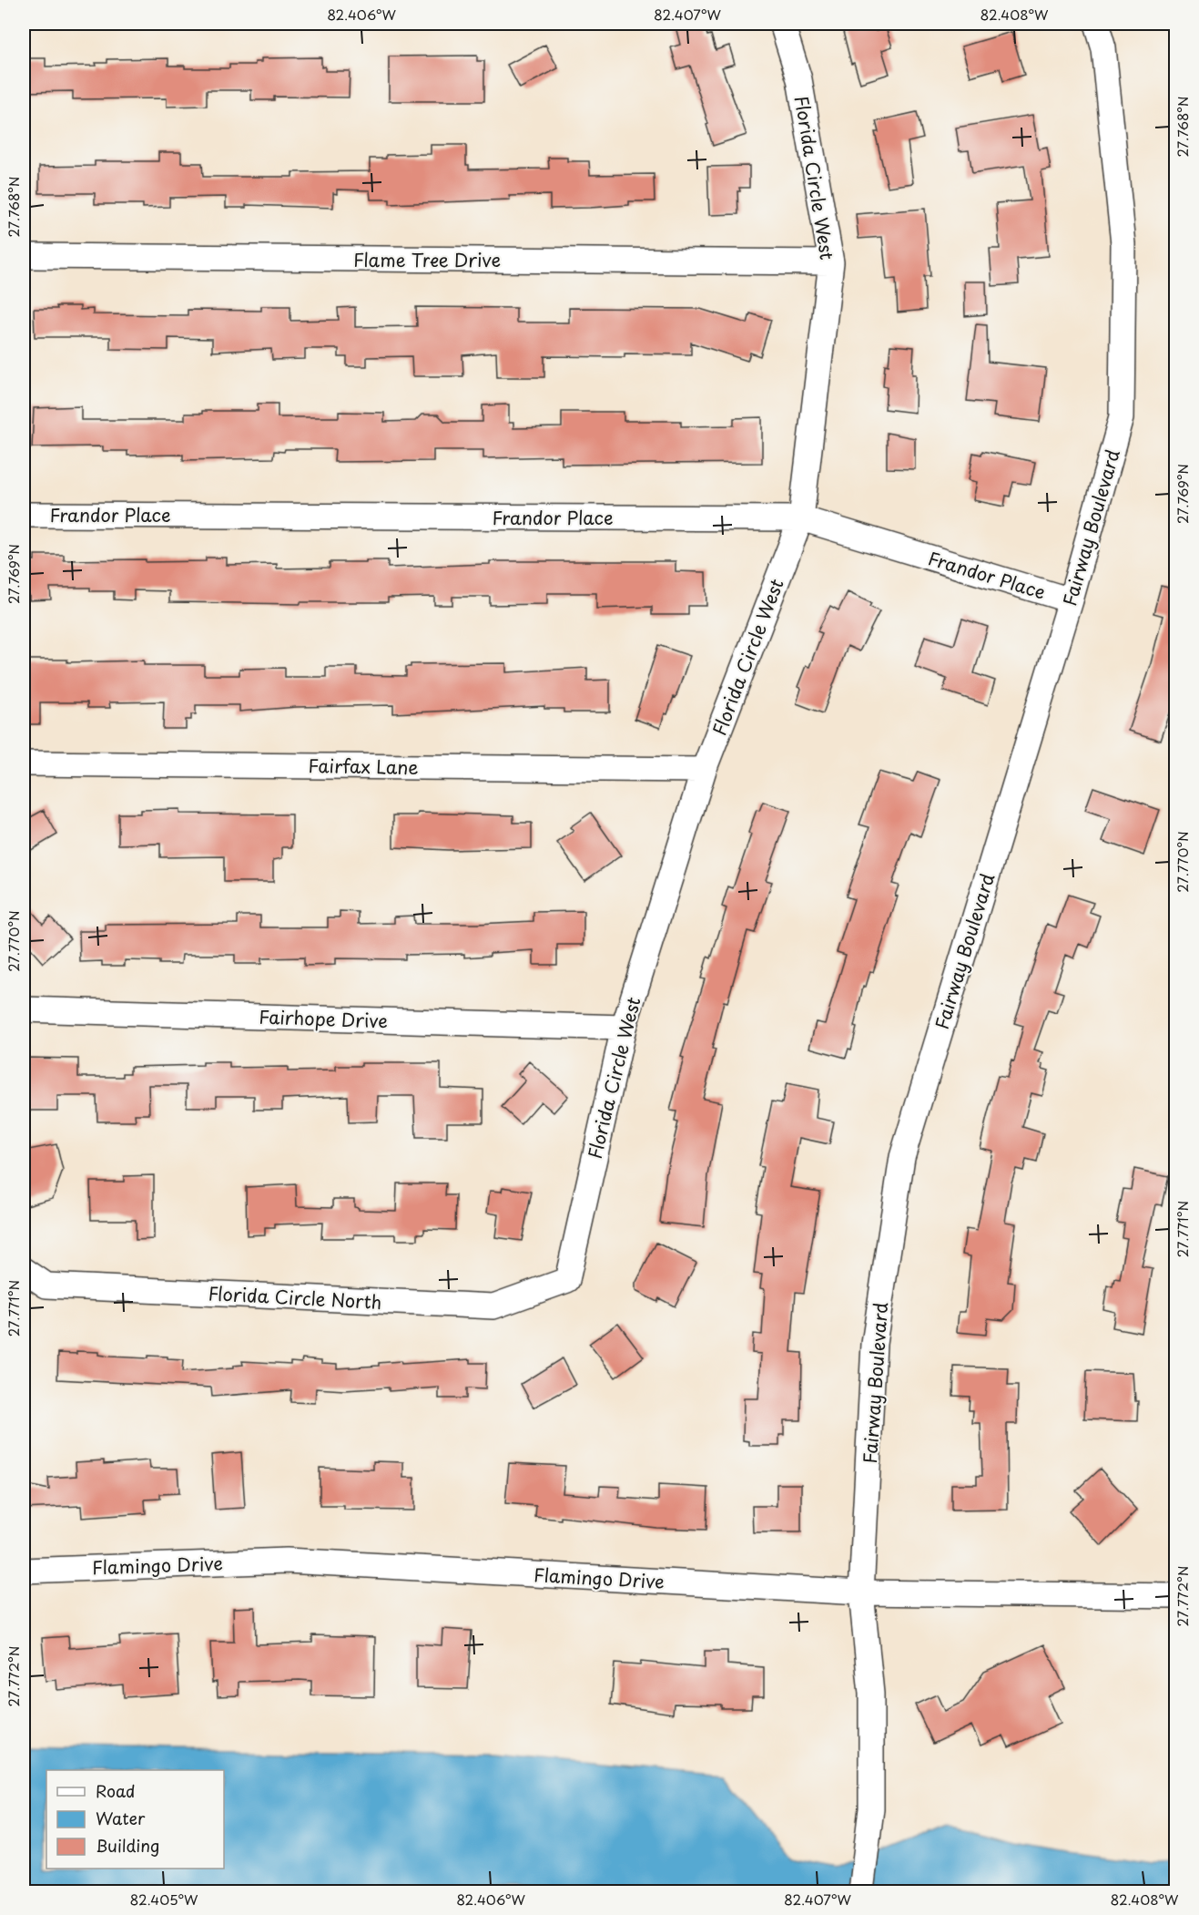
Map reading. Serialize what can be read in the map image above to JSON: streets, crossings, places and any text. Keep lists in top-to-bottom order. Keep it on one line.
{"streets":{"street":["Florida Circle West","Flame Tree Drive","Frandor Place","Fairway Boulevard","Fairfax Lane","Fairhope Drive","Florida Circle North","Flamingo Drive"]},"crossings":[["Florida Circle West","Flame Tree Drive"],["Florida Circle West","Frandor Place"],["Florida Circle West","Fairfax Lane"],["Florida Circle West","Fairhope Drive"],["Florida Circle West","Florida Circle North"],["Frandor Place","Fairway Boulevard"],["Fairway Boulevard","Flamingo Drive"]],"legend":["Road","Water","Building"],"coordinates":["82.406°W","82.407°W","82.408°W","27.768°N","27.769°N","27.770°N","27.771°N","27.772°N","82.405°W"]}
